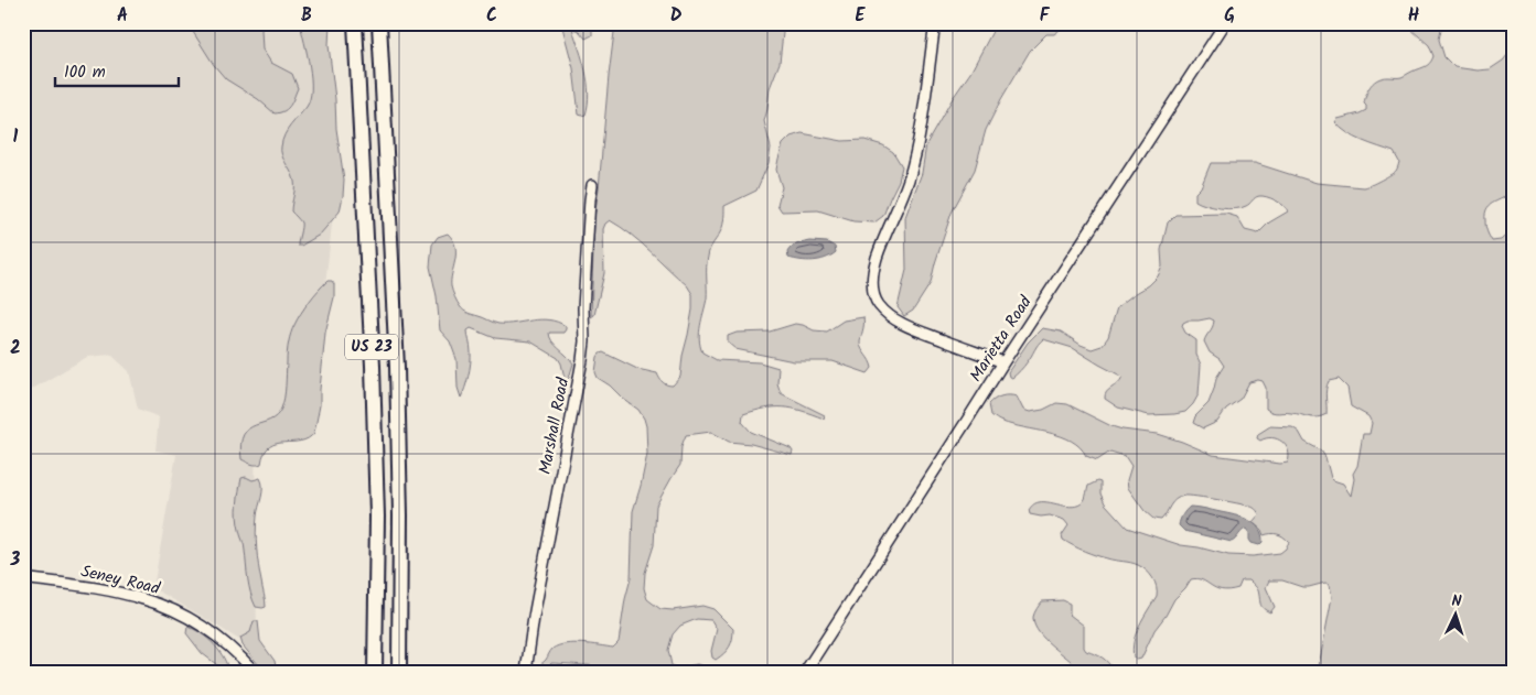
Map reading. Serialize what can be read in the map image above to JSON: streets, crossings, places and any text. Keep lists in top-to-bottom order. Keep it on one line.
{"streets":{"highway":["US 23"],"street":["Marietta Road","Marshall Road","Seney Road"]},"scale_bar":"100 m","north":"top","grid":{"columns":["A","B","C","D","E","F","G","H"],"rows":["1","2","3"]}}
